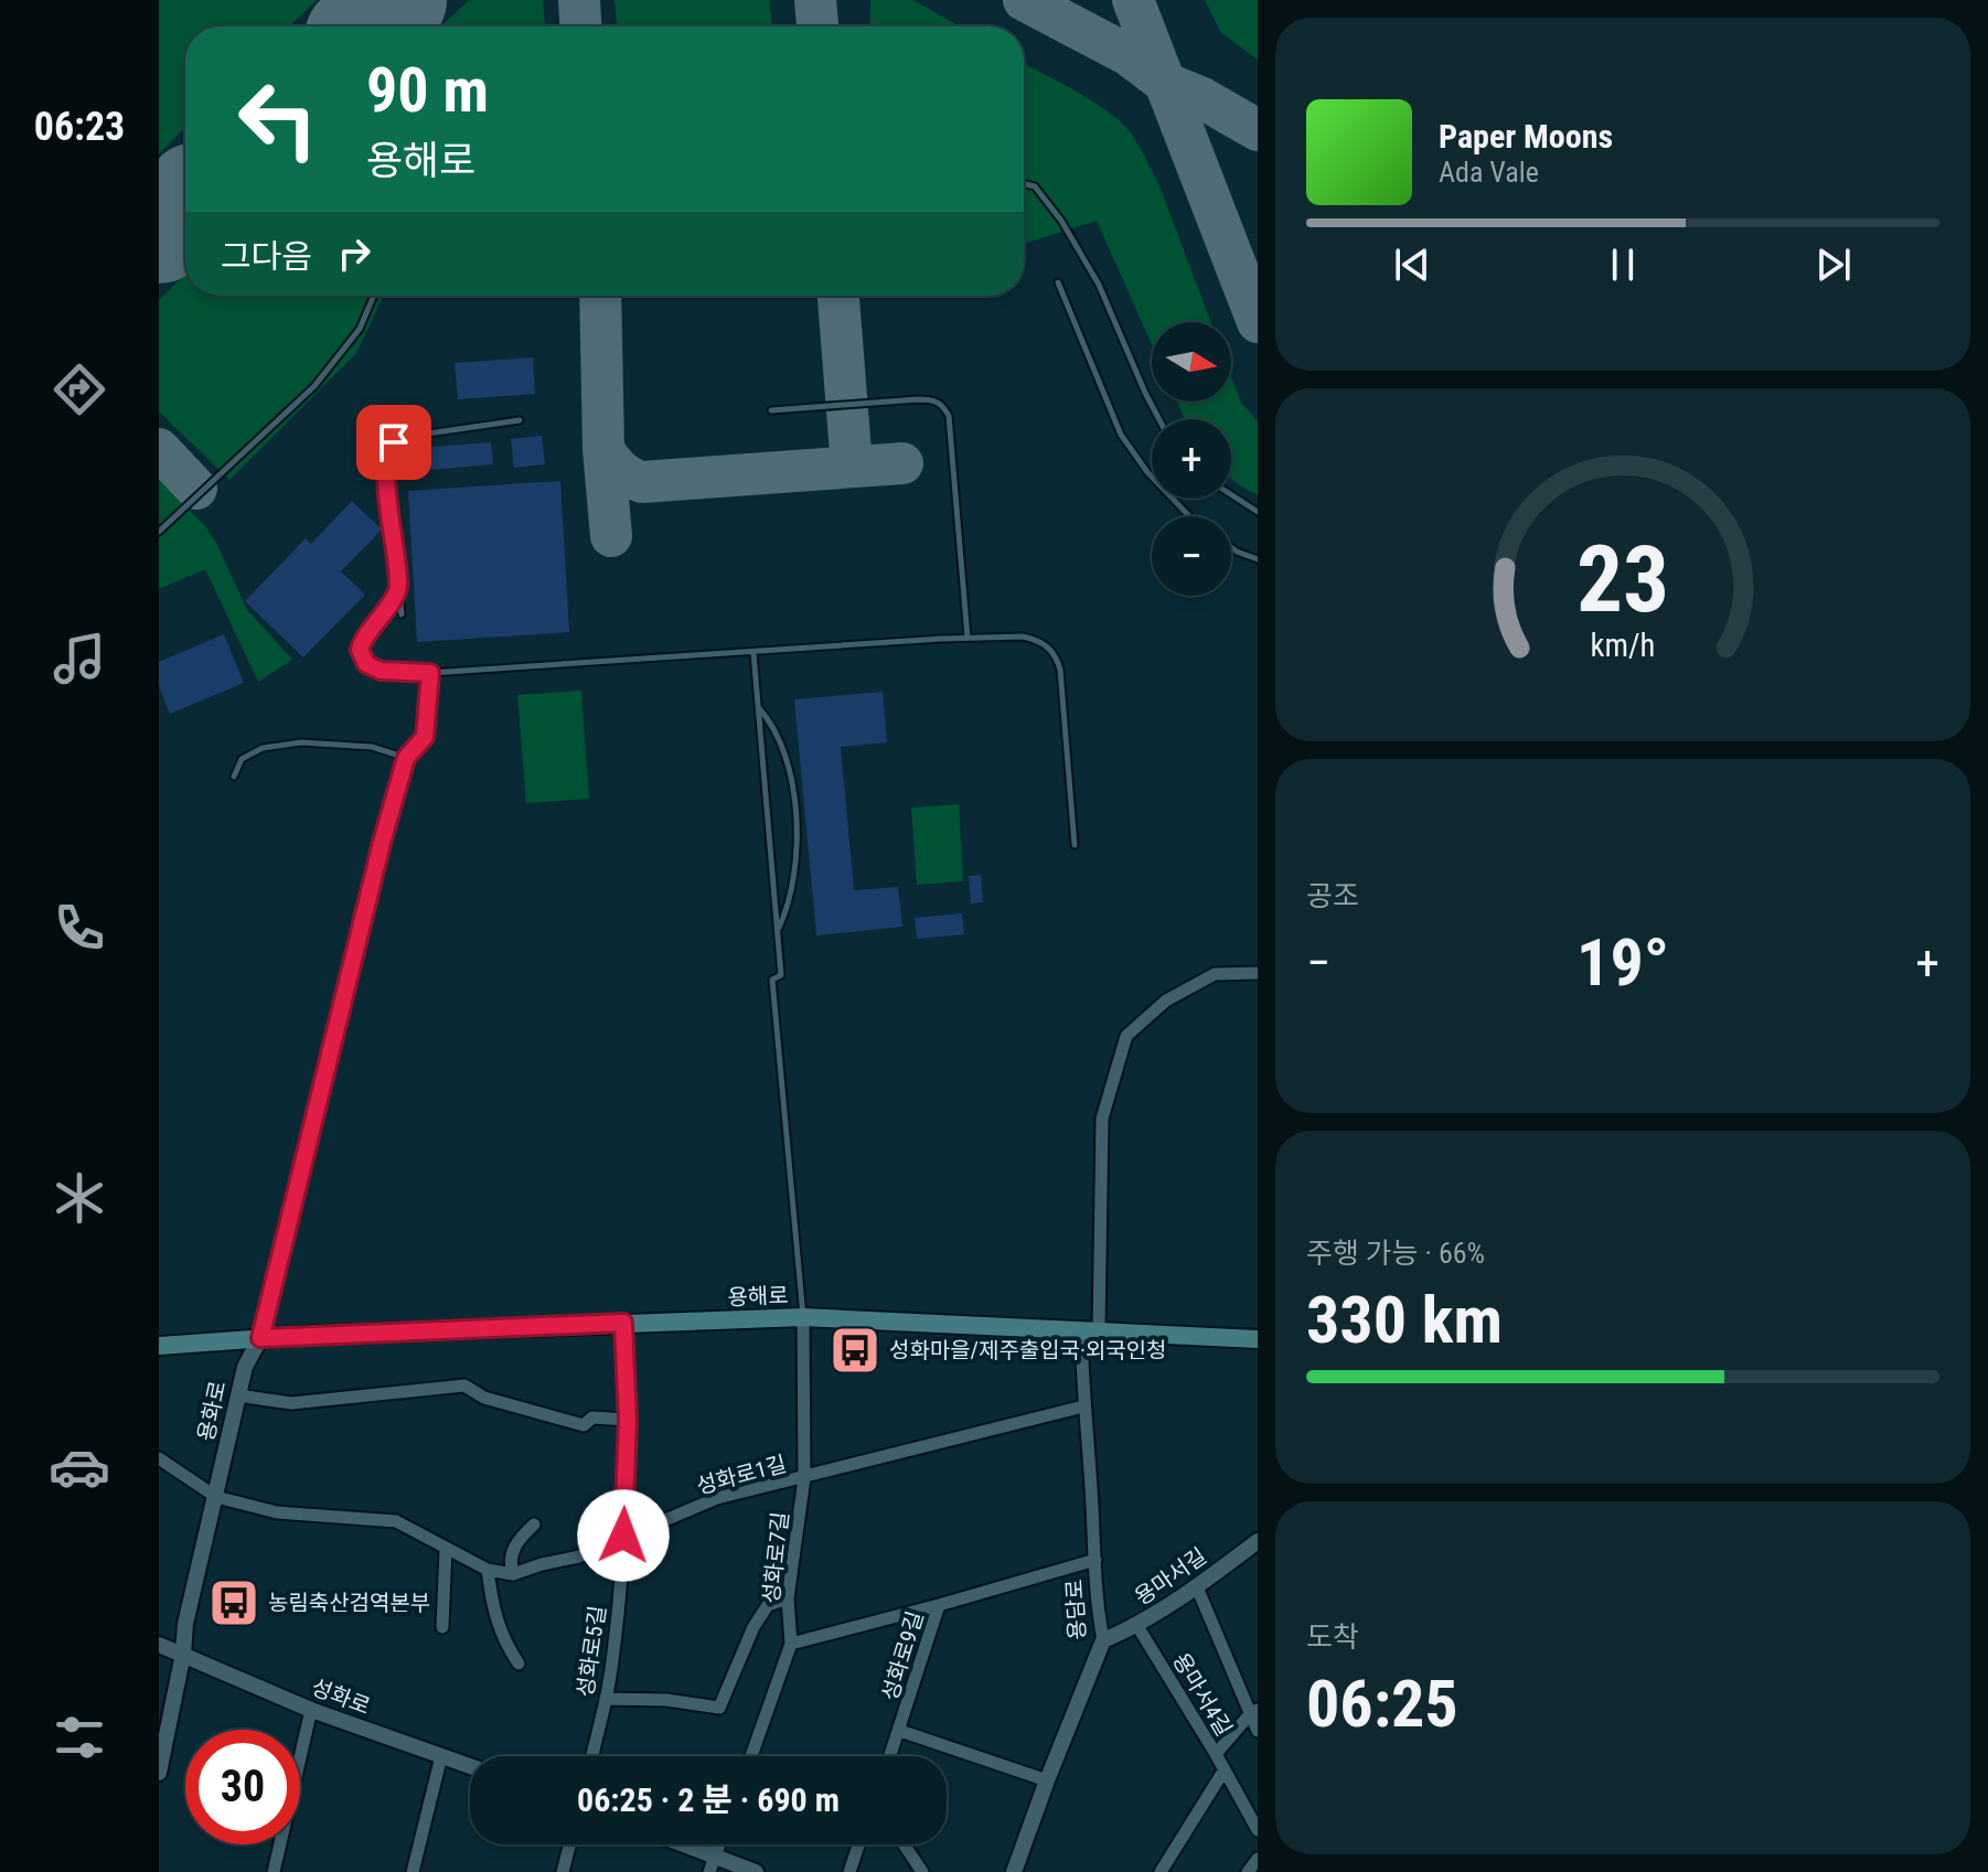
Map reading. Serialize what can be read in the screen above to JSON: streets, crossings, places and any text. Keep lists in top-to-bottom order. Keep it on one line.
{"streets":{"main road":["용해로"],"street":["용화로","성화로1길","성화로7길","용마서길","용담로","성화로5길","성화로9길","용마서4길","성화로"]},"crossings":[["용해로","용화로"],["용해로","성화로7길"],["용해로","용담로"],["용해로","성화로5길"],["용화로","성화로1길"],["용화로","성화로"],["성화로1길","성화로7길"],["성화로1길","용담로"],["성화로1길","성화로5길"],["용마서길","용담로"],["용마서길","용마서4길"],["용담로","성화로9길"]],"places":{"bus stop":["성화마을/제주출입국·외국인청","농림축산검역본부"]},"north":"right","page":{"tabs":"06:23","turn":["90 m","용해로"],"song":["Paper Moons","Ada Vale"],"then":"그다음","map_buttons":["+","−"],"tile":["공조",["주행 가능 · 66%","330 km"],["도착","06:25"]],"heat":["−","19°","+"],"limit":"30","trip":"06:25 · 2 분 · 690 m","gauge":["23","km/h"]}}
